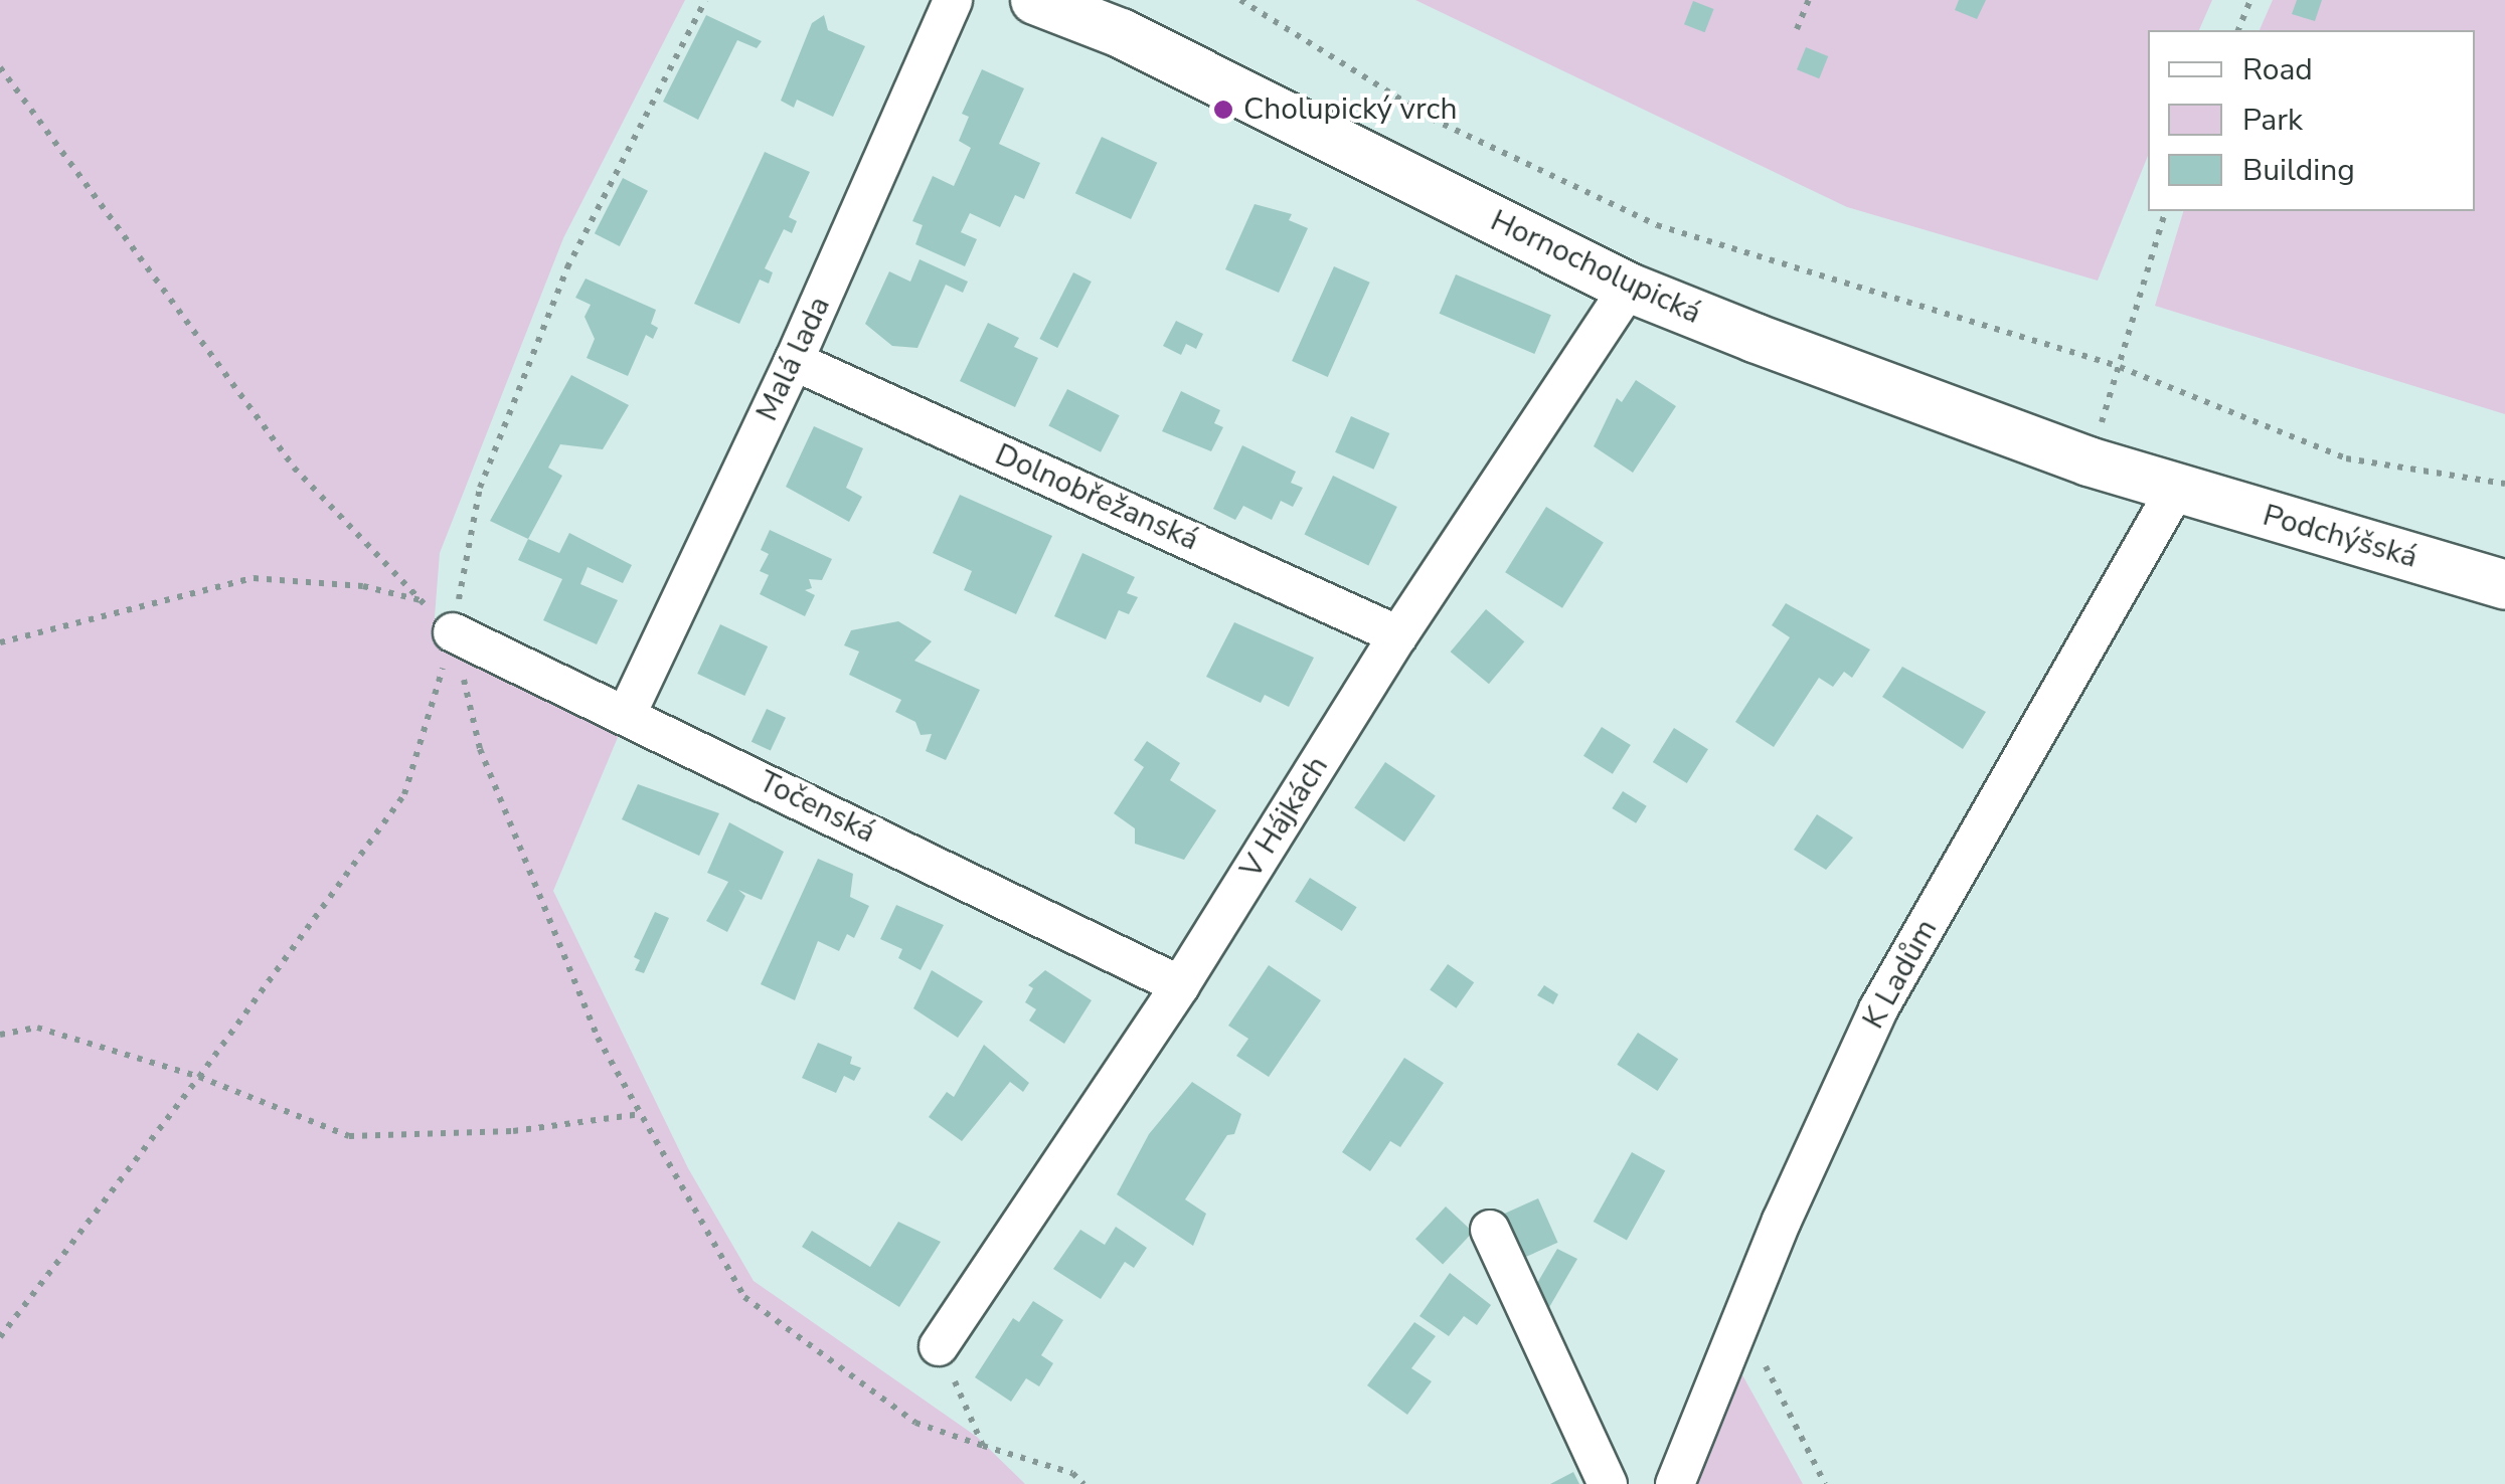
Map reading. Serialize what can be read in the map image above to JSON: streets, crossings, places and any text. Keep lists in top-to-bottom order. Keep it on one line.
{"streets":{"street":["Hornocholupická","Malá lada","Dolnobřežanská","Podchýšská","Točenská","V Hájkách","K Ladům"]},"crossings":[["Hornocholupická","Podchýšská"],["Hornocholupická","V Hájkách"],["Hornocholupická","K Ladům"],["Malá lada","Dolnobřežanská"],["Malá lada","Točenská"],["Dolnobřežanská","V Hájkách"],["Podchýšská","K Ladům"],["Točenská","V Hájkách"]],"places":["Cholupický vrch"],"legend":["Road","Park","Building"]}
